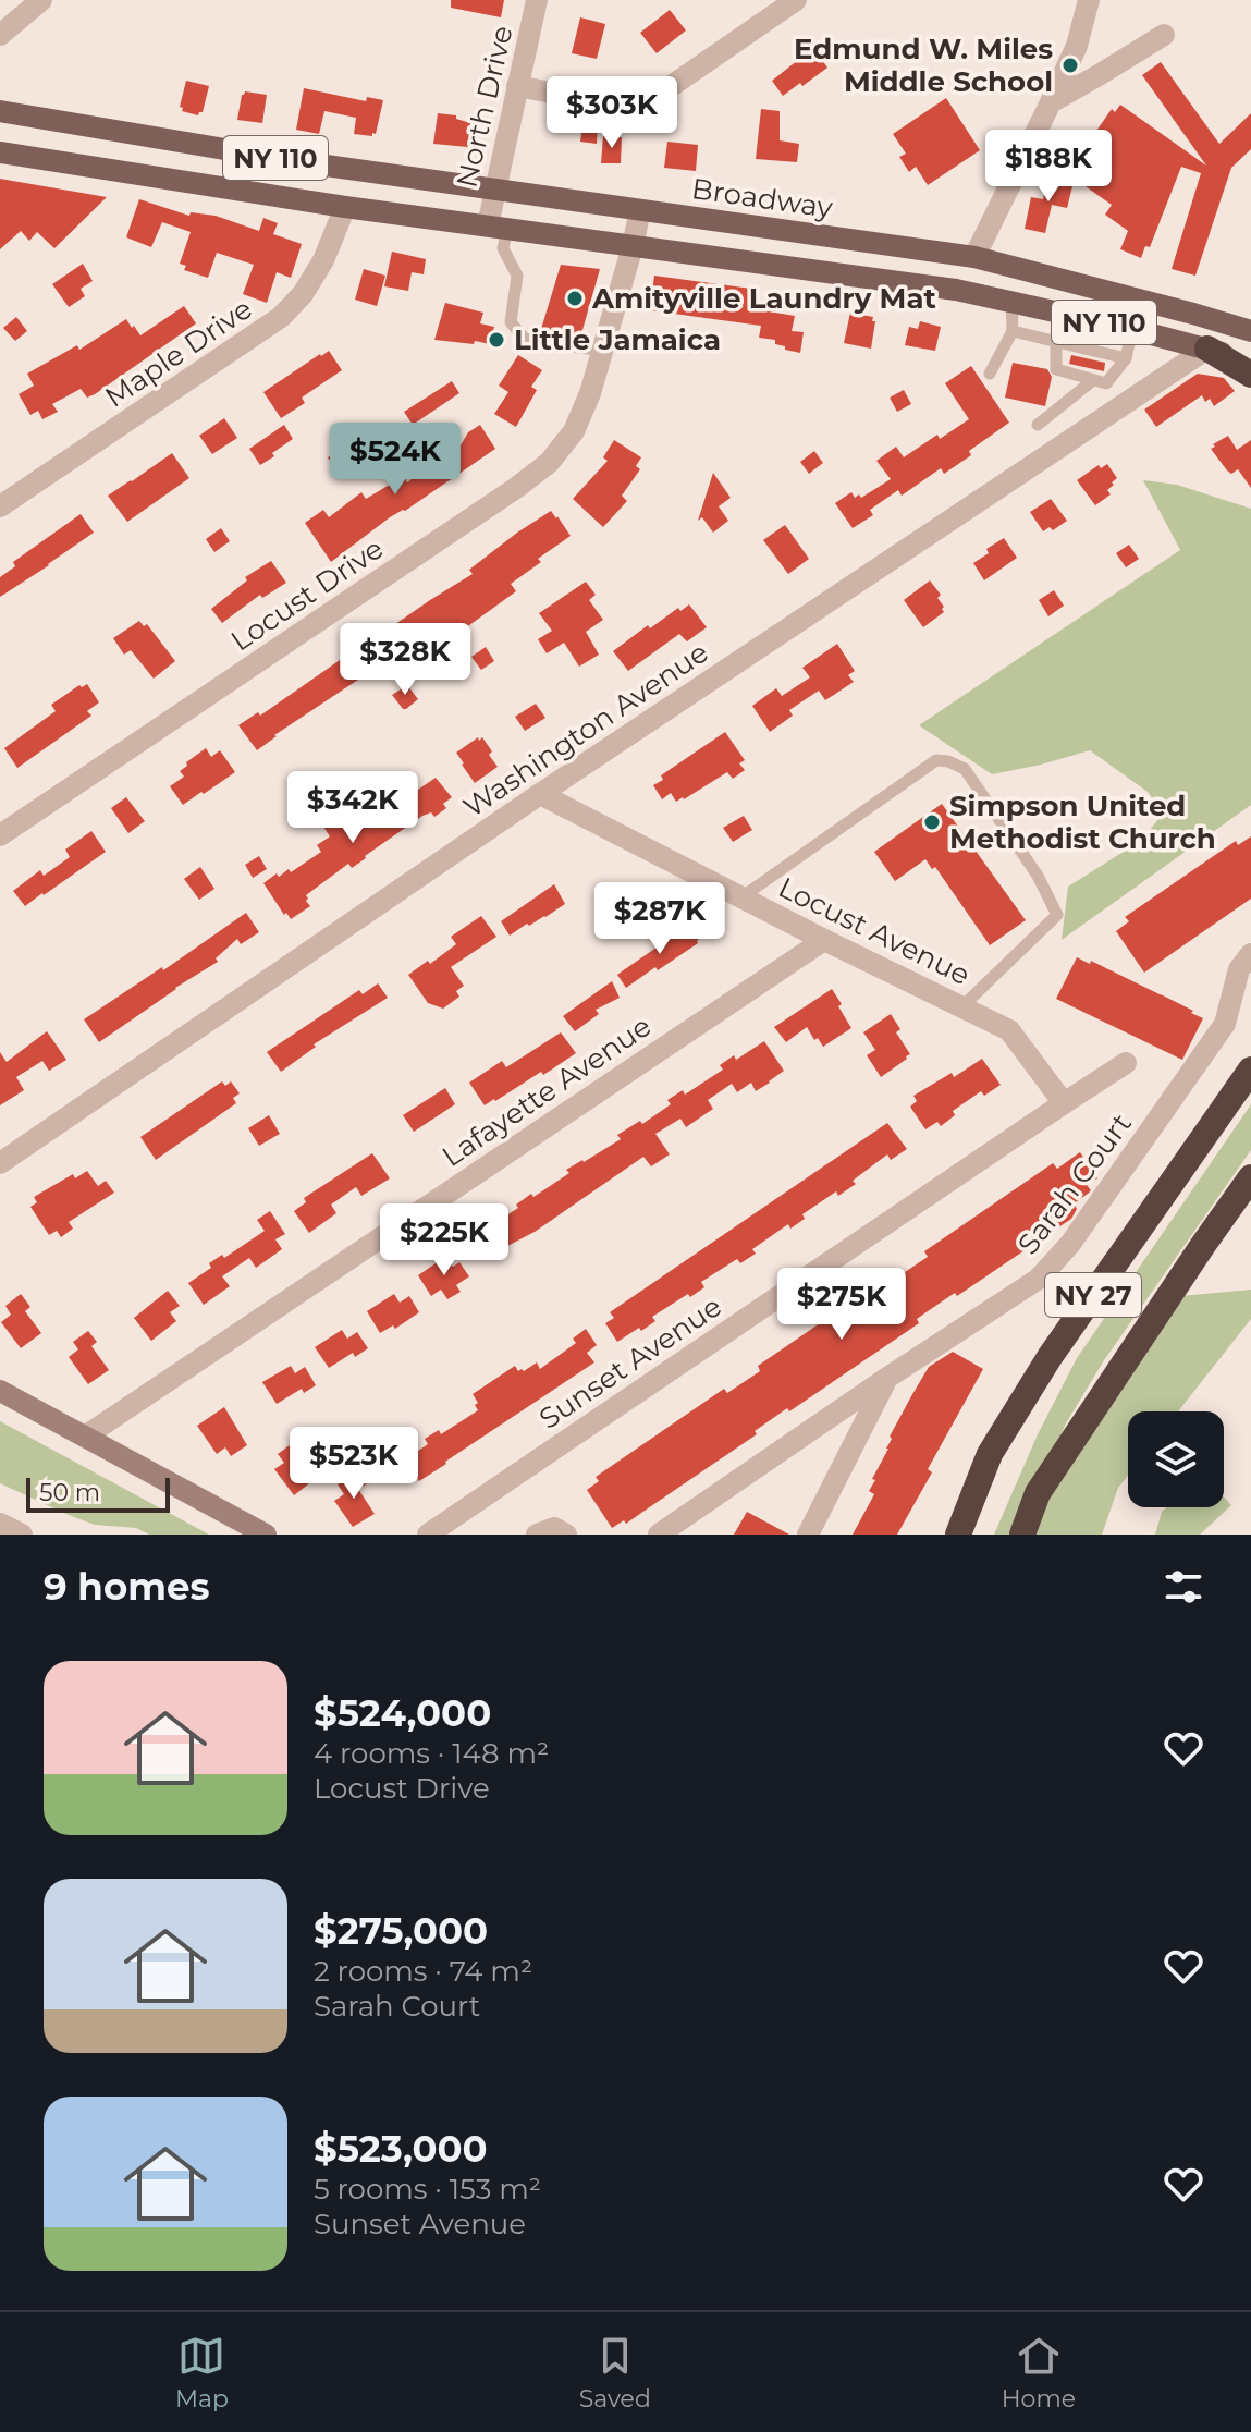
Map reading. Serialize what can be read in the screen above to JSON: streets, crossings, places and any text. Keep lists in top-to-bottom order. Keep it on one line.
{"streets":{"highway":["NY 27"],"main road":["NY 110","Broadway"],"street":["North Drive","Maple Drive","Locust Drive","Washington Avenue","Locust Avenue","Lafayette Avenue","Sarah Court","Sunset Avenue"]},"crossings":[["North Drive","NY 110"],["North Drive","Broadway"],["NY 110","Maple Drive"],["NY 110","Locust Drive"],["NY 110","Washington Avenue"],["Broadway","Locust Drive"],["Washington Avenue","Locust Avenue"],["Locust Avenue","Lafayette Avenue"],["Locust Avenue","Sunset Avenue"]],"places":["Edmund W. Miles Middle School","Amityville Laundry Mat","Little Jamaica","Simpson United Methodist Church"],"scale_bar":"50 m","page":{"price":["$303K","$188K","$524K","$328K","$342K","$287K","$225K","$275K","$523K"],"scale":"50 m","heading":"9 homes","list":[{"name":"$524,000","note":"4 rooms · 148 m² · Locust Drive"},{"name":"$275,000","note":"2 rooms · 74 m² · Sarah Court"},{"name":"$523,000","note":"5 rooms · 153 m² · Sunset Avenue"}],"tabs":["Map","Saved","Home"]}}
